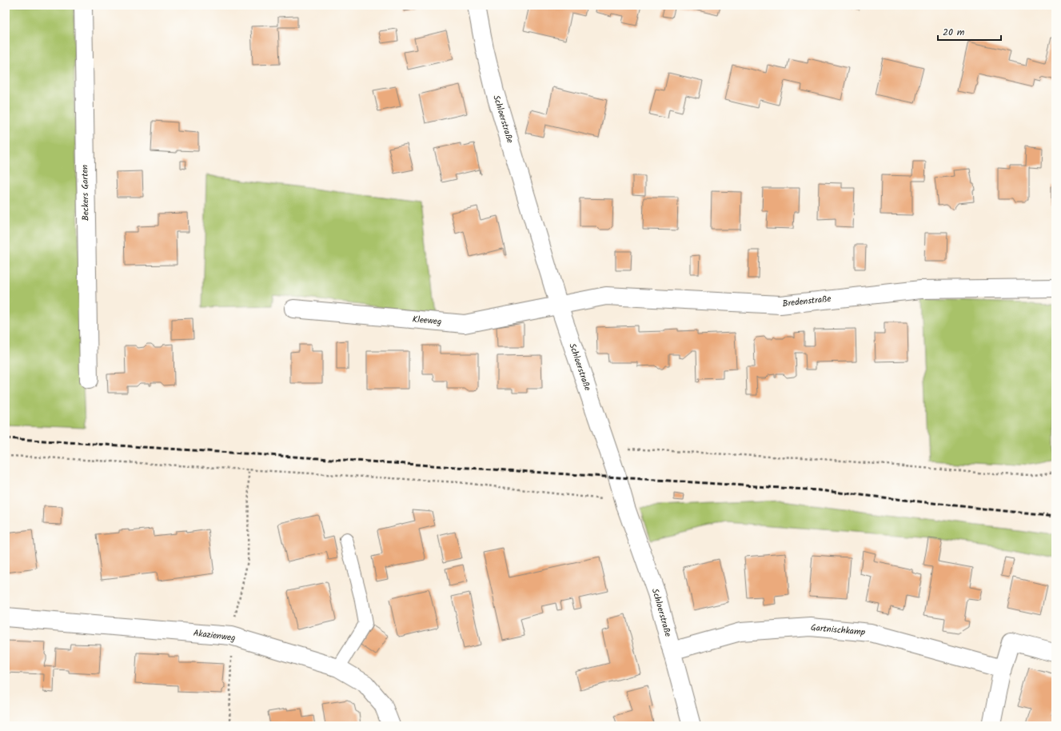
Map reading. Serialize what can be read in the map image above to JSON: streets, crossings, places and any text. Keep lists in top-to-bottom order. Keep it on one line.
{"streets":{"street":["Schloerstraße","Beckers Garten","Bredenstraße","Kleeweg","Gartnischkamp","Akazienweg"]},"crossings":[["Schloerstraße","Bredenstraße"],["Schloerstraße","Kleeweg"],["Schloerstraße","Gartnischkamp"],["Bredenstraße","Kleeweg"]],"scale_bar":"20 m"}
